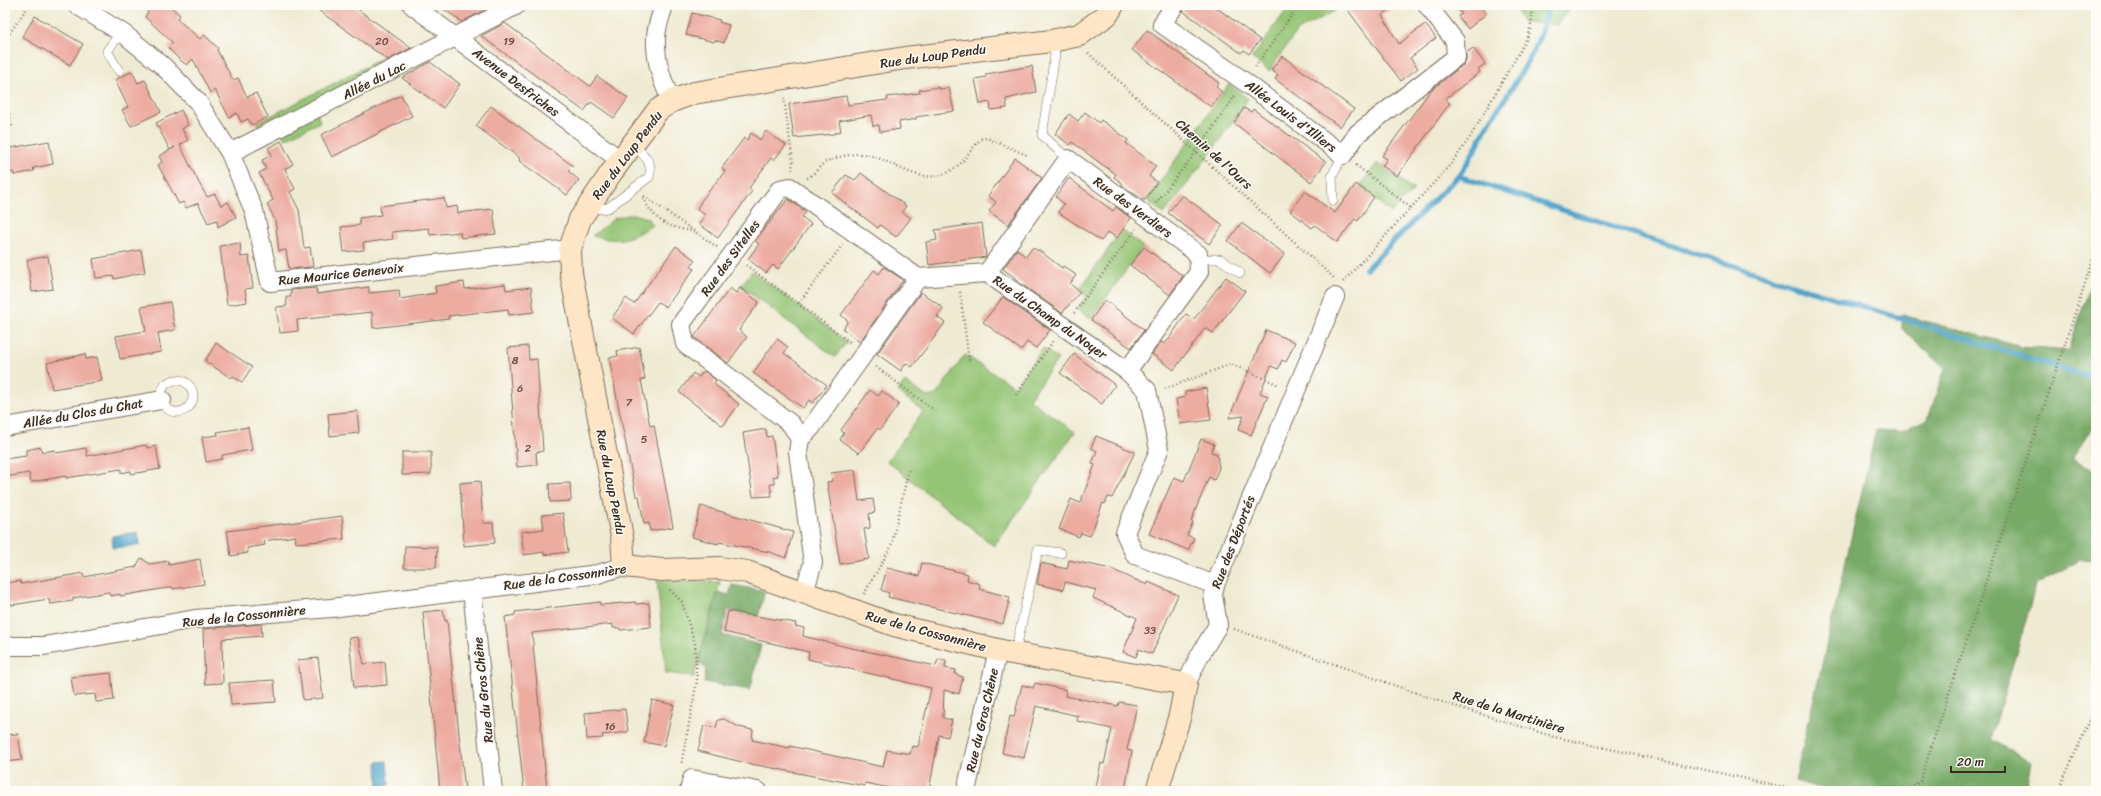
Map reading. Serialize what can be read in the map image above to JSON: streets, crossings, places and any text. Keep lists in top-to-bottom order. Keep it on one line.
{"streets":{"street":["Rue du Loup Pendu","Allée du Lac","Avenue Desfriches","Allée Louis d'Illiers","Rue des Verdiers","Rue des Sitelles","Rue Maurice Genevoix","Rue du Champ du Noyer","Allée du Clos du Chat","Rue des Déportés","Rue de la Cossonnière","Rue du Gros Chêne"],"path":["Chemin de l'Ours","Rue de la Martinière"]},"crossings":[["Rue du Loup Pendu","Avenue Desfriches"],["Rue du Loup Pendu","Chemin de l'Ours"],["Rue du Loup Pendu","Rue Maurice Genevoix"],["Rue du Loup Pendu","Rue de la Cossonnière"],["Allée du Lac","Avenue Desfriches"],["Allée du Lac","Rue Maurice Genevoix"],["Chemin de l'Ours","Rue des Déportés"],["Rue du Champ du Noyer","Rue des Déportés"],["Rue des Déportés","Rue de la Martinière"],["Rue de la Cossonnière","Rue du Gros Chêne"]],"house_numbers":["20","19","8","6","7","5","2","33","16"],"scale_bar":"20 m"}
